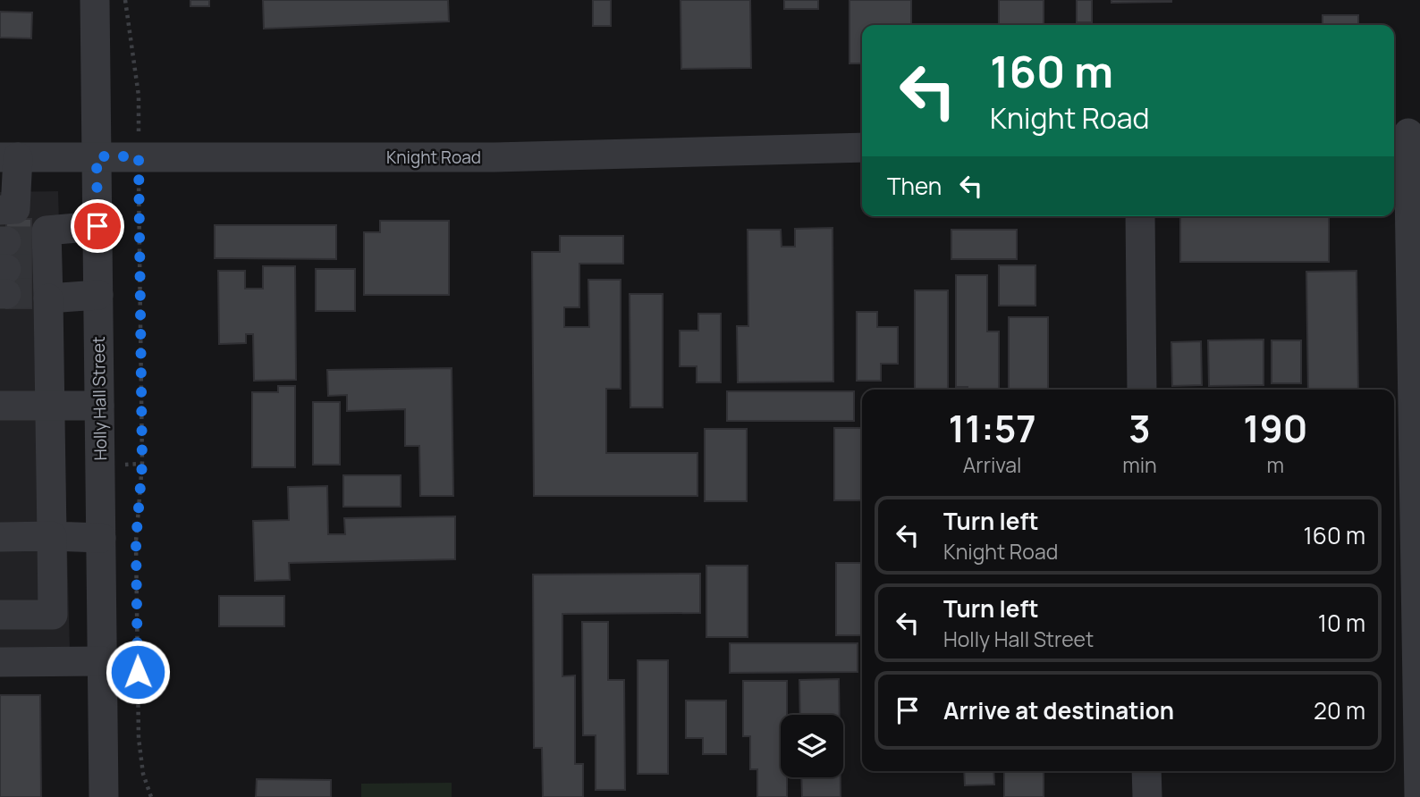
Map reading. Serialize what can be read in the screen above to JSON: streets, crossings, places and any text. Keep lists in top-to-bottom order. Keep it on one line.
{"streets":{"street":["Knight Road","Holly Hall Street"]},"crossings":[["Knight Road","Holly Hall Street"]],"page":{"turn":["160 m","Knight Road"],"then":"Then","eta":["11:57","Arrival","3","min","190","m"],"list":[{"name":"Turn left","note":"Knight Road","value":"160 m"},{"name":"Turn left","note":"Holly Hall Street","value":"10 m"},{"name":"Arrive at destination","value":"20 m"}]}}
